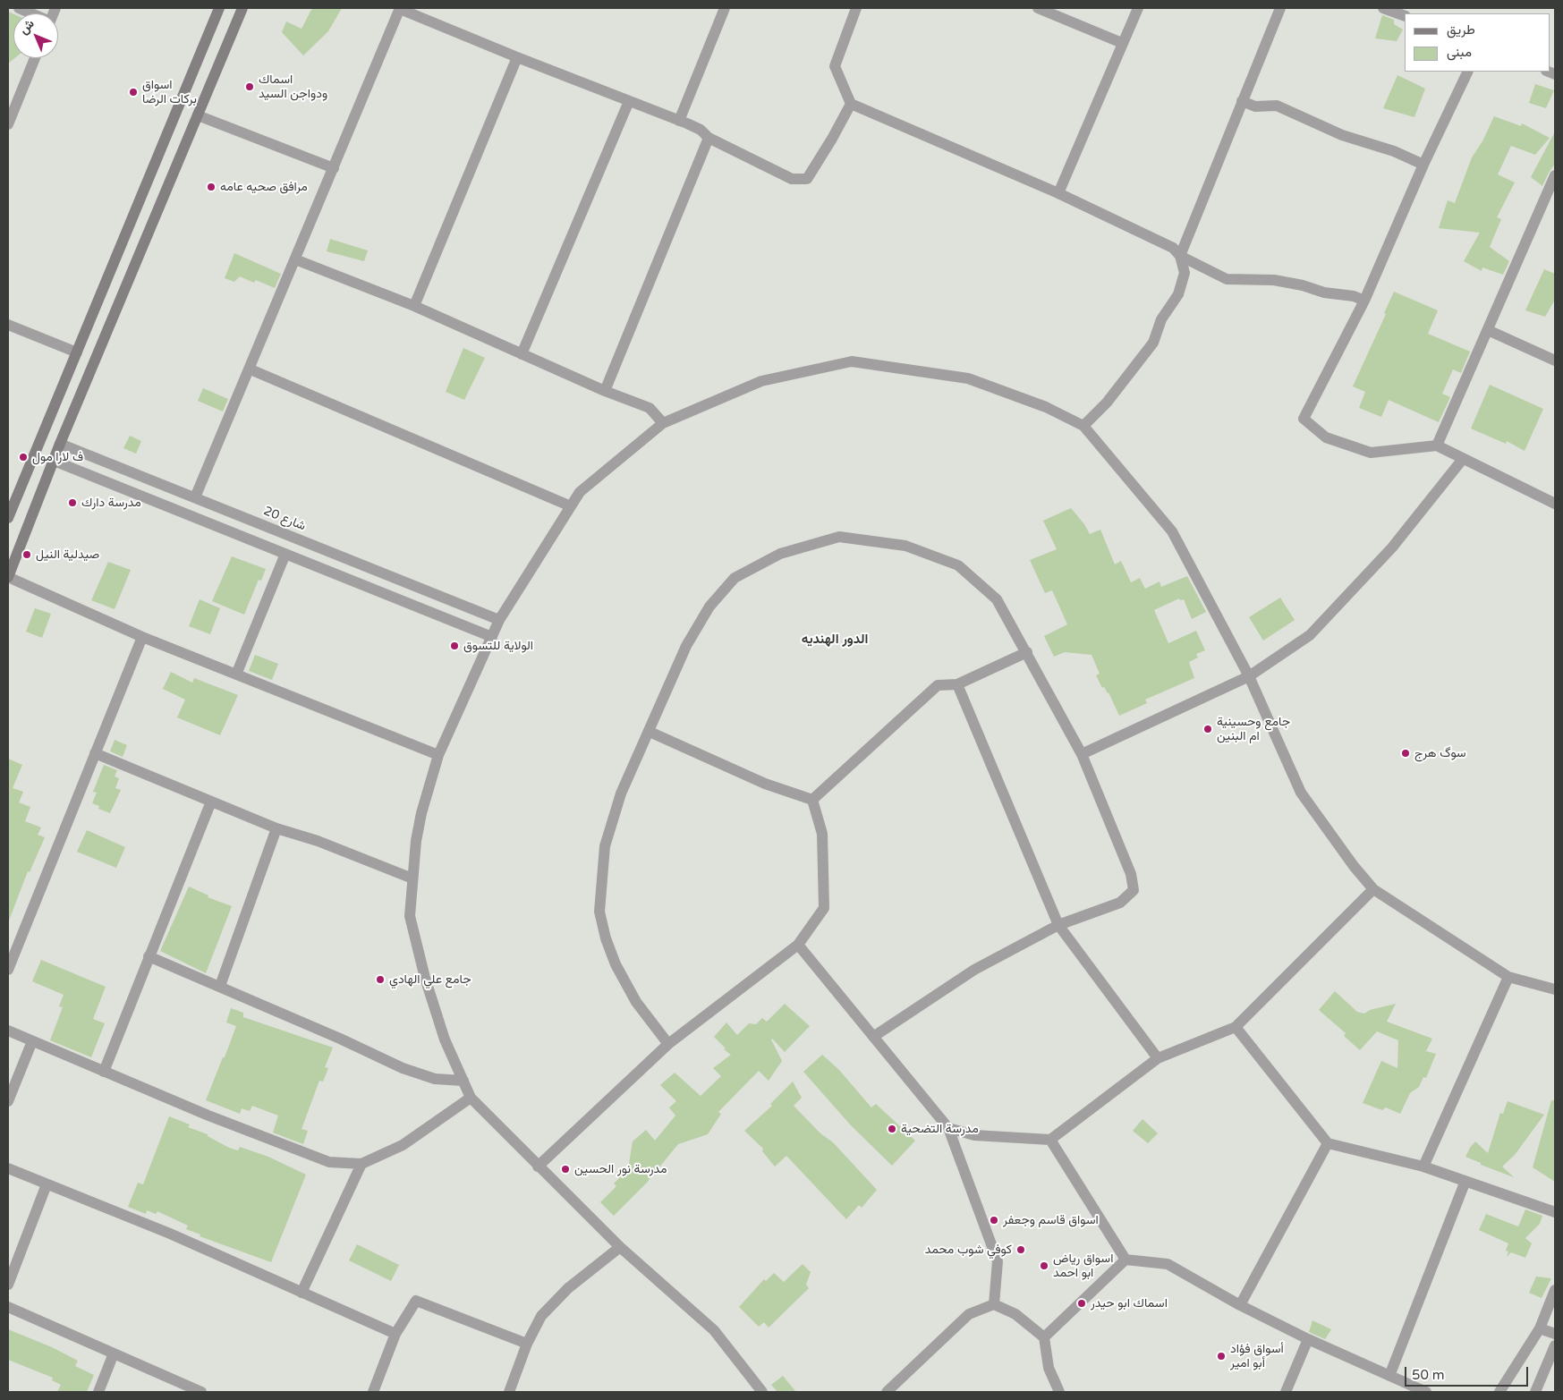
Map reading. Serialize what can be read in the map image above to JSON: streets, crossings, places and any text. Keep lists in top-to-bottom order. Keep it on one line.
{"streets":{"street":["شارع 20"]},"districts":["الدور الهنديه"],"places":["اسماك ودواجن السيد","اسواق بركات الرضا","مرافق صحيه عامه","ف لارا مول","مدرسة دارك","صيدلية النيل","الولاية للتسوق","جامع وحسينية ام البنين","سوگ هرج","جامع علي الهادي","مدرسة التضحية","مدرسة نور الحسين","اسواق قاسم وجعفر","كوفي شوب محمد","اسواق رياض ابو احمد","اسماك ابو حيدر","أسواق فؤاد أبو امير"],"legend":["طريق","مبنى"],"scale_bar":"50 m","north":"top left"}
